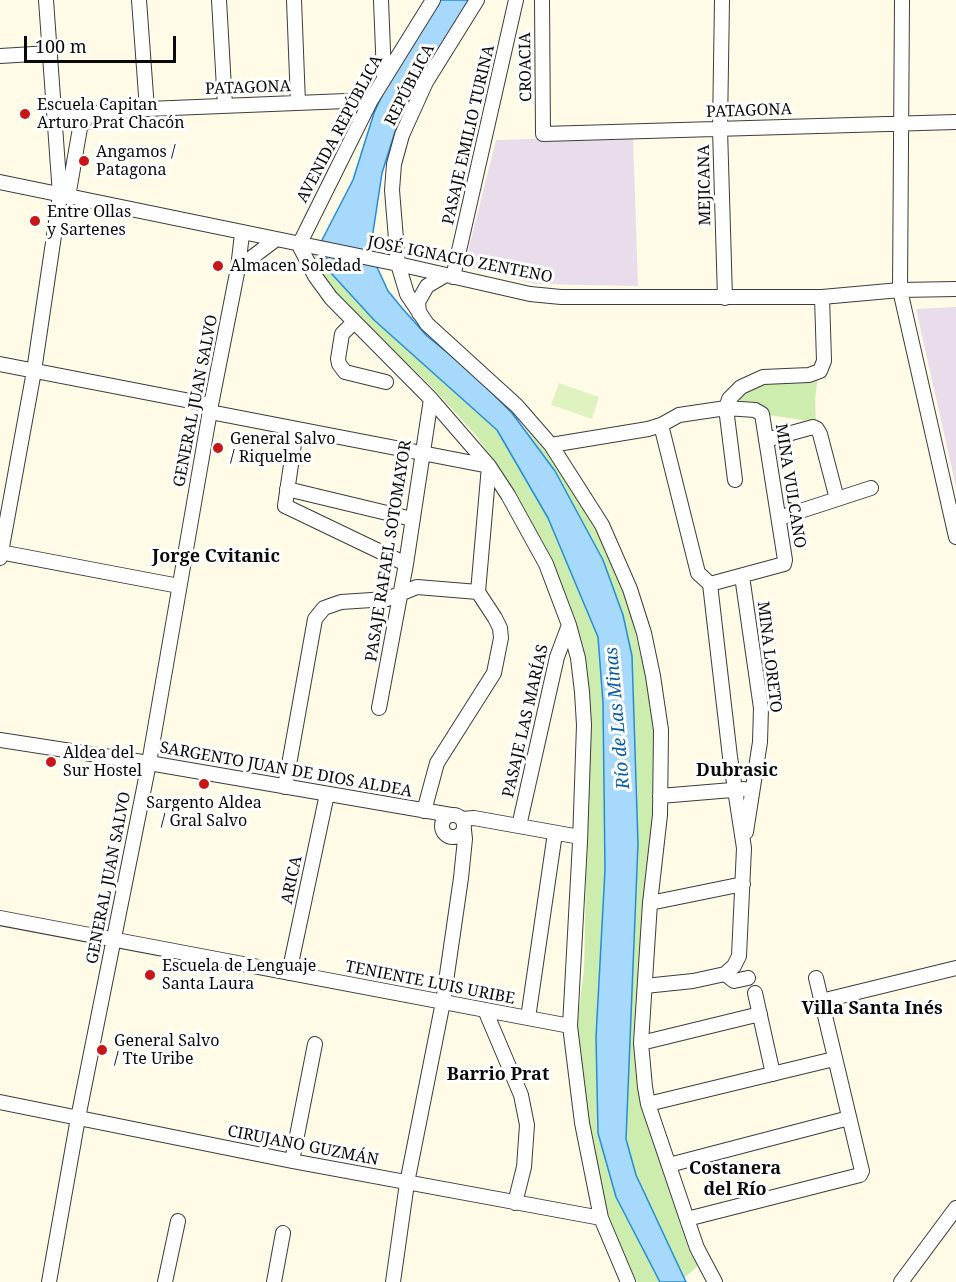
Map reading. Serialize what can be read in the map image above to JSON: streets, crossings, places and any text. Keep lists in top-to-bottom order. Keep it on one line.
{"streets":{"street":["CROACIA","REPÚBLICA","PATAGONA","AVENIDA REPÚBLICA","PASAJE EMILIO TURINA","MEJICANA","JOSÉ IGNACIO ZENTENO","GENERAL JUAN SALVO","MINA VULCANO","PASAJE RAFAEL SOTOMAYOR","MINA LORETO","PASAJE LAS MARÍAS","SARGENTO JUAN DE DIOS ALDEA","ARICA","TENIENTE LUIS URIBE","CIRUJANO GUZMÁN"]},"crossings":[["CROACIA","PATAGONA"],["REPÚBLICA","JOSÉ IGNACIO ZENTENO"],["PATAGONA","AVENIDA REPÚBLICA"],["PATAGONA","MEJICANA"],["AVENIDA REPÚBLICA","JOSÉ IGNACIO ZENTENO"],["PASAJE EMILIO TURINA","JOSÉ IGNACIO ZENTENO"],["MEJICANA","JOSÉ IGNACIO ZENTENO"],["JOSÉ IGNACIO ZENTENO","GENERAL JUAN SALVO"],["GENERAL JUAN SALVO","SARGENTO JUAN DE DIOS ALDEA"],["GENERAL JUAN SALVO","TENIENTE LUIS URIBE"],["GENERAL JUAN SALVO","CIRUJANO GUZMÁN"],["MINA VULCANO","MINA LORETO"],["PASAJE LAS MARÍAS","SARGENTO JUAN DE DIOS ALDEA"],["SARGENTO JUAN DE DIOS ALDEA","ARICA"],["ARICA","TENIENTE LUIS URIBE"]],"districts":["Jorge Cvitanic","Dubrasic","Villa Santa Inés","Barrio Prat","Costanera del Río"],"water":["Río de Las Minas"],"places":["Escuela Capitan Arturo Prat Chacón","Angamos / Patagona","Entre Ollas y Sartenes","Almacen Soledad","General Salvo / Riquelme","Aldea del Sur Hostel","Sargento Aldea / Gral Salvo","Escuela de Lenguaje Santa Laura","General Salvo / Tte Uribe"],"scale_bar":"100 m"}
